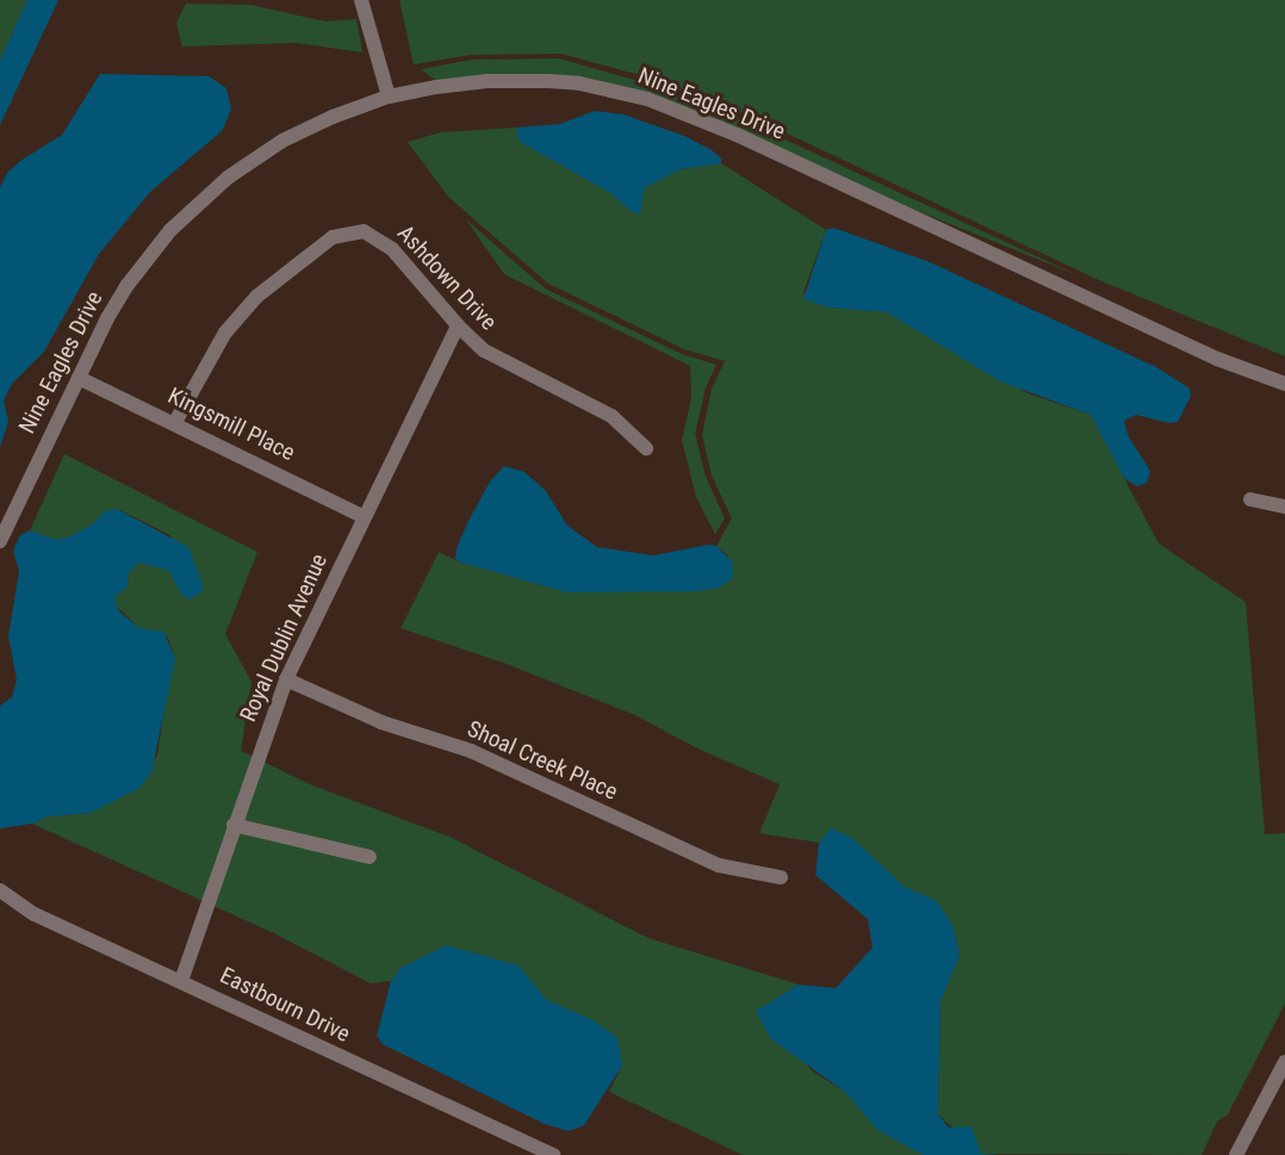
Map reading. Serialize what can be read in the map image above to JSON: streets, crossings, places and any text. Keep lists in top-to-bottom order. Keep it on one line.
{"streets":{"street":["Nine Eagles Drive","Ashdown Drive","Kingsmill Place","Royal Dublin Avenue","Shoal Creek Place","Eastbourn Drive"]},"crossings":[["Nine Eagles Drive","Kingsmill Place"],["Ashdown Drive","Kingsmill Place"],["Ashdown Drive","Royal Dublin Avenue"],["Kingsmill Place","Royal Dublin Avenue"],["Royal Dublin Avenue","Shoal Creek Place"],["Royal Dublin Avenue","Eastbourn Drive"]]}
